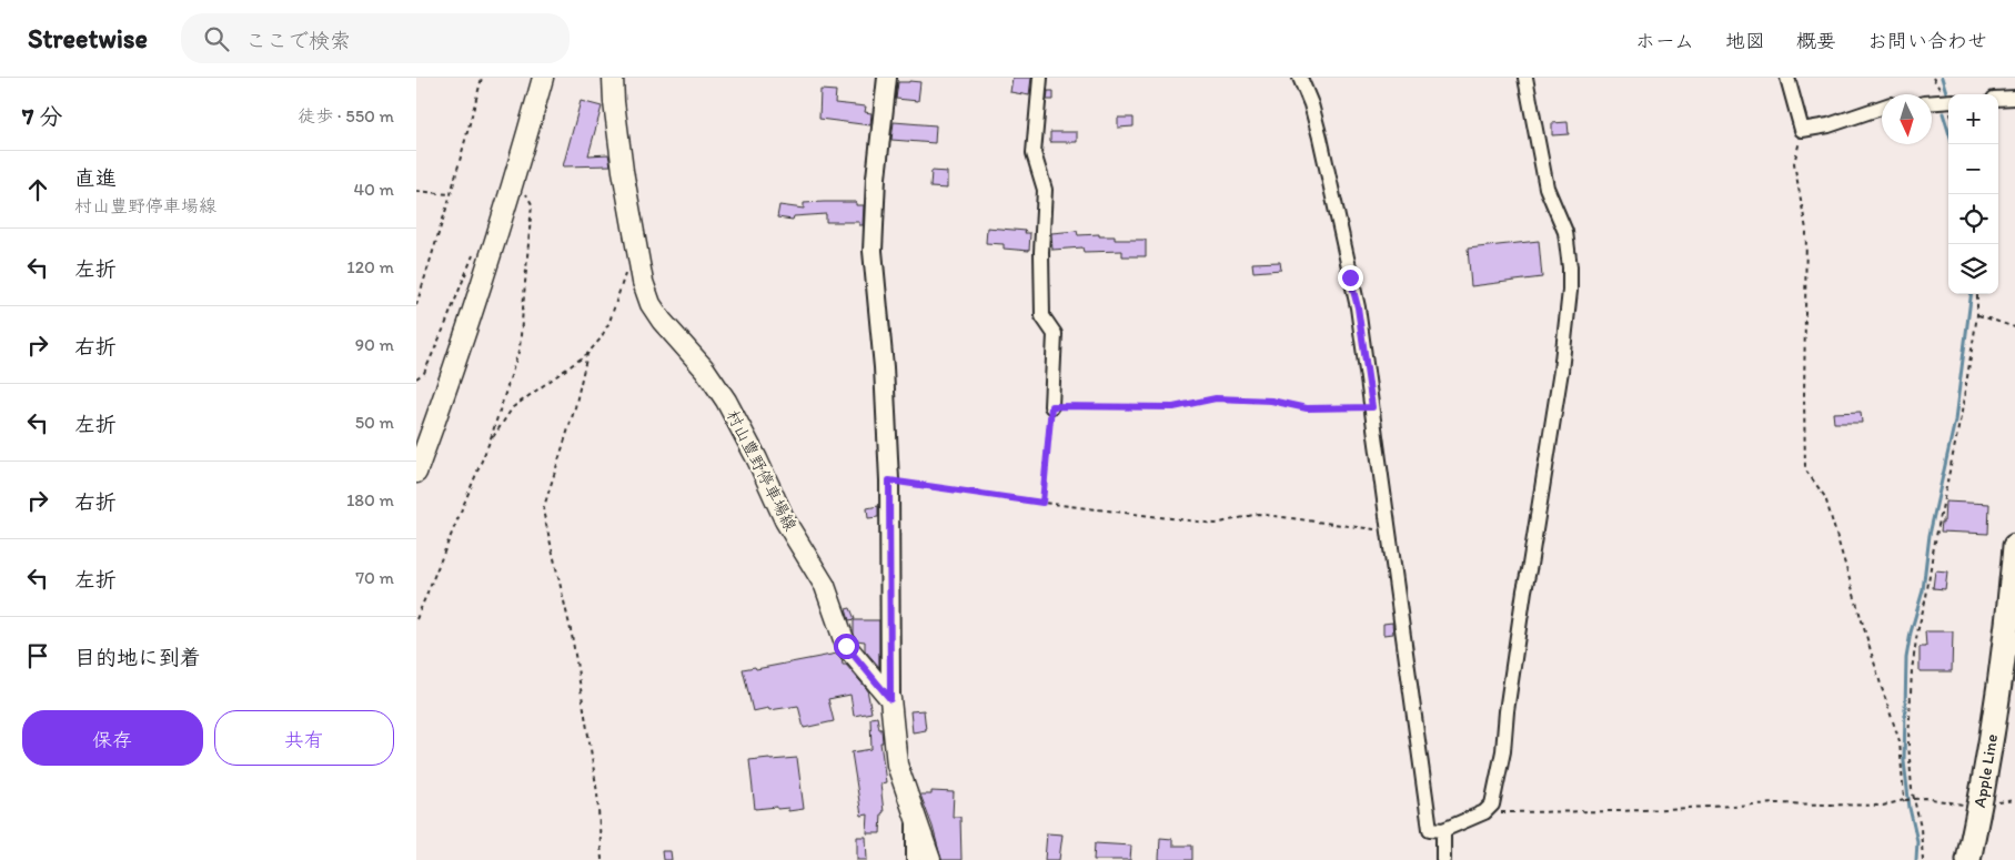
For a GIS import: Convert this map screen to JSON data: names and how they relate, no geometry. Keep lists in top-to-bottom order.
{
  "streets": {
    "highway": ["Apple Line"],
    "main road": ["村山豊野停車場線"]
  },
  "north": "bottom",
  "page": {
    "header": "Streetwise",
    "search": "ここで検索",
    "nav": [
      "ホーム",
      "地図",
      "概要",
      "お問い合わせ"
    ],
    "heading": ["7 分", "徒歩 · 550 m"],
    "map_buttons": ["+", "−"],
    "list": [
      ["直進", "村山豊野停車場線", "40 m"],
      ["左折", "120 m"],
      ["右折", "90 m"],
      ["左折", "50 m"],
      ["右折", "180 m"],
      ["左折", "70 m"],
      "目的地に到着"
    ],
    "buttons": ["保存", "共有"]
  }
}
